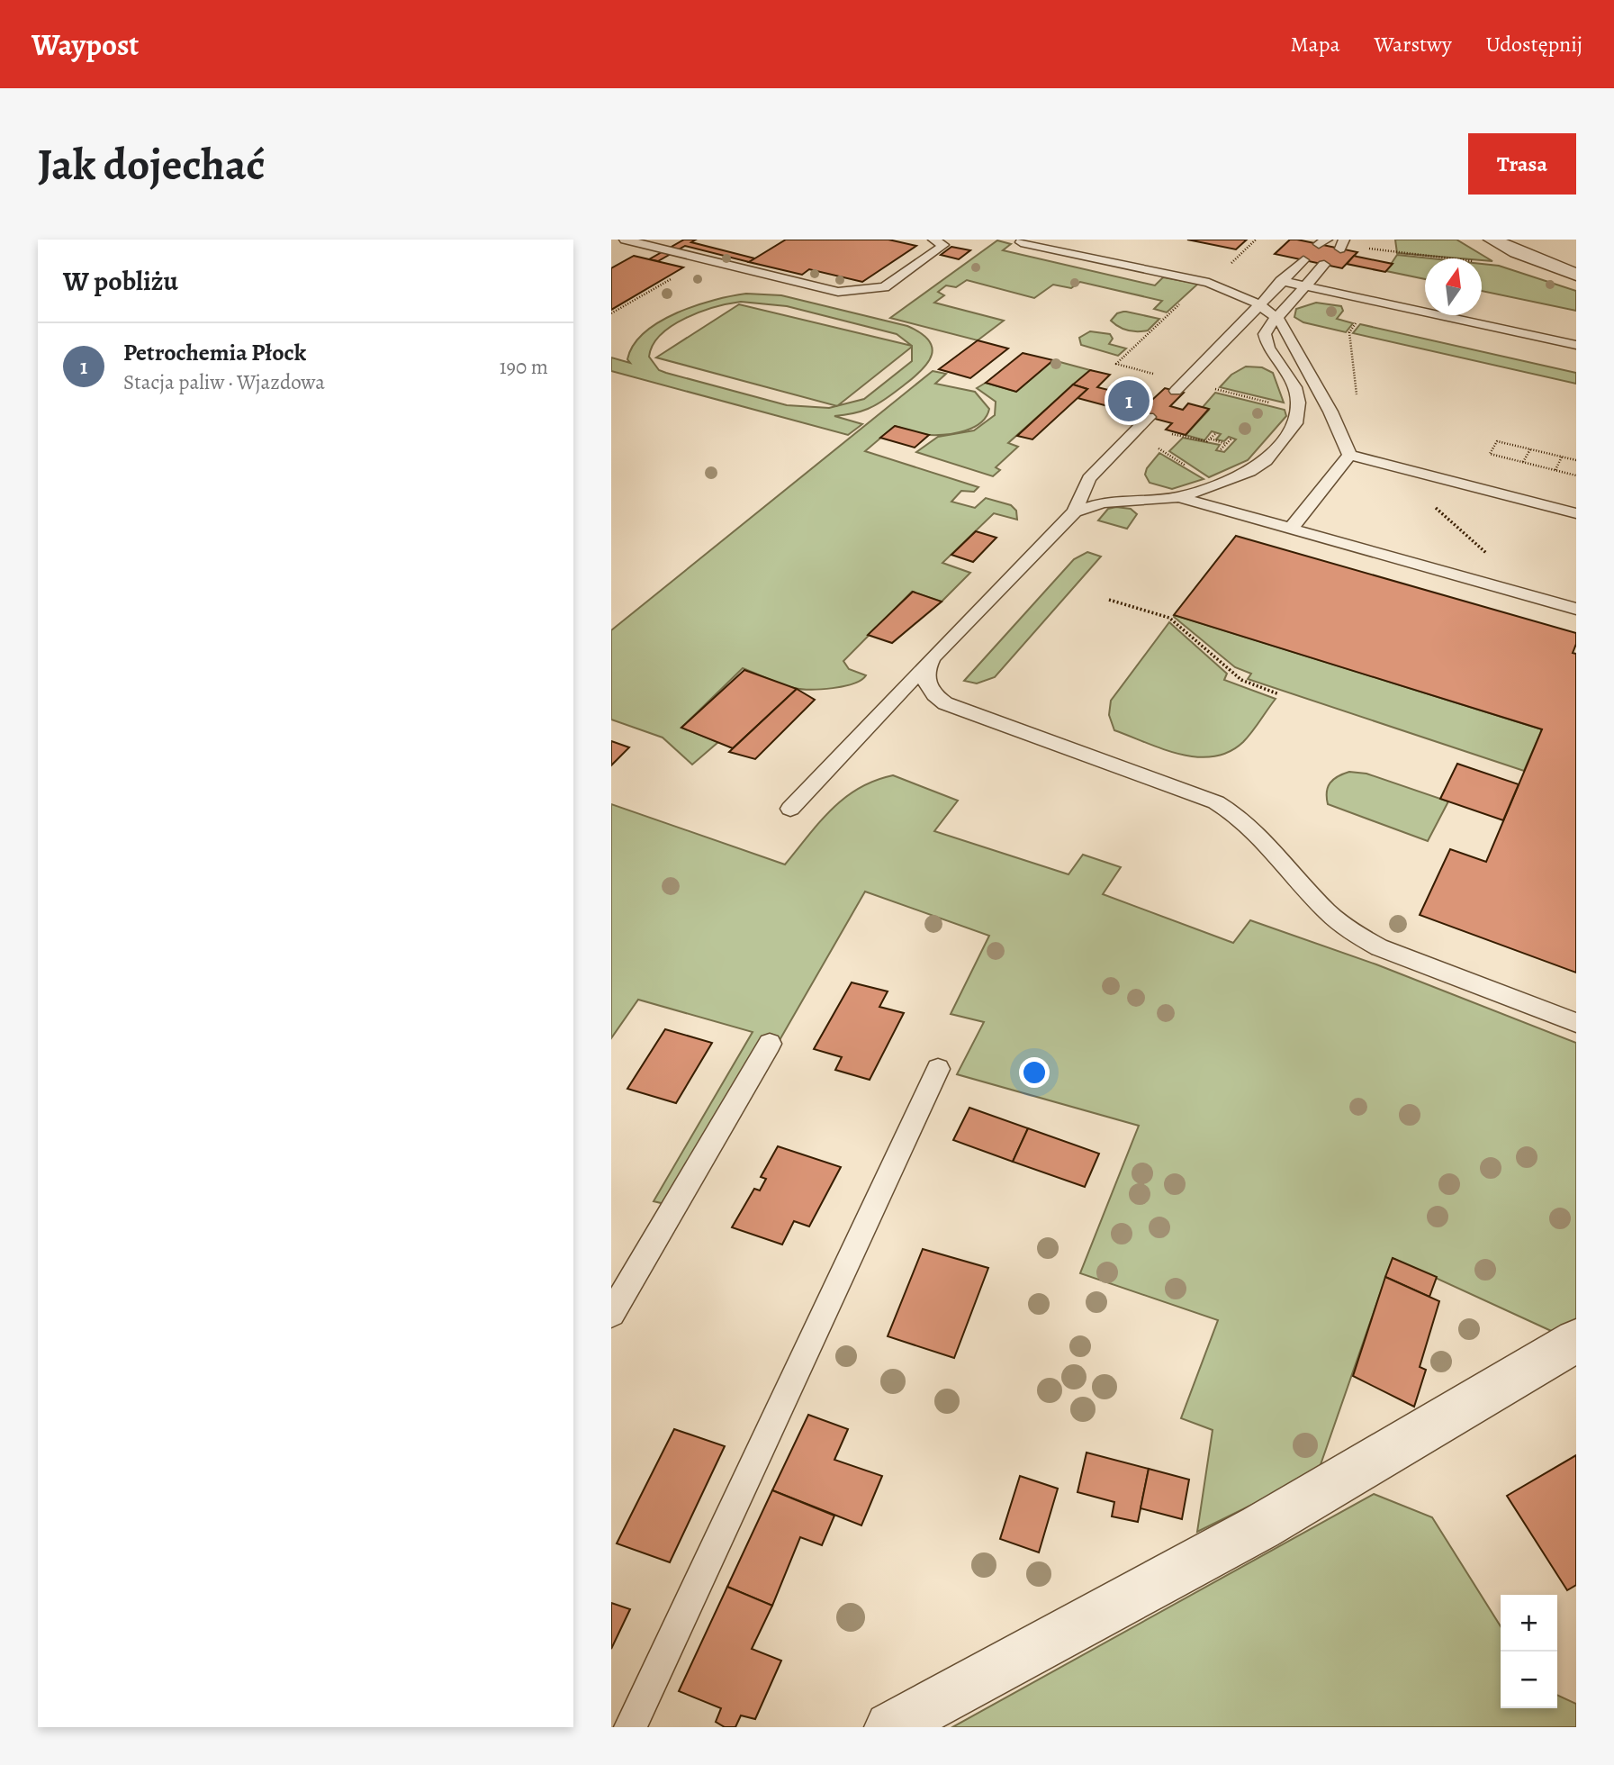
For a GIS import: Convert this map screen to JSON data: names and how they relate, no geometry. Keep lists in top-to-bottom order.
{
  "north": "top",
  "page": {
    "header": "Waypost",
    "nav": ["Mapa", "Warstwy", "Udostępnij"],
    "buttons": "Trasa",
    "title": "Jak dojechać",
    "heading": "W pobliżu",
    "list": [
      {
        "mark": "1",
        "name": "Petrochemia Płock",
        "note": "Stacja paliw · Wjazdowa",
        "value": "190 m"
      }
    ],
    "pins": "1",
    "map_buttons": ["+", "−"]
  }
}
